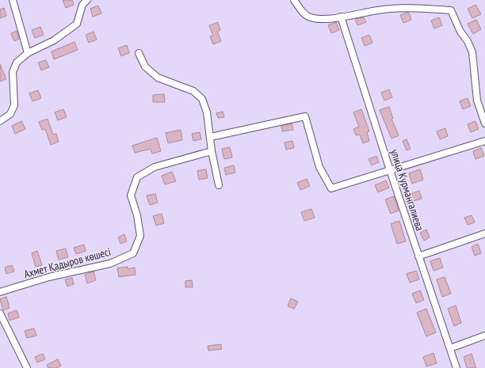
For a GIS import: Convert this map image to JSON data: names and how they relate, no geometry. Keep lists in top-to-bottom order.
{
  "streets": {
    "street": ["улица Курмангалиева", "Ахмет Қадыров көшесі"]
  }
}
